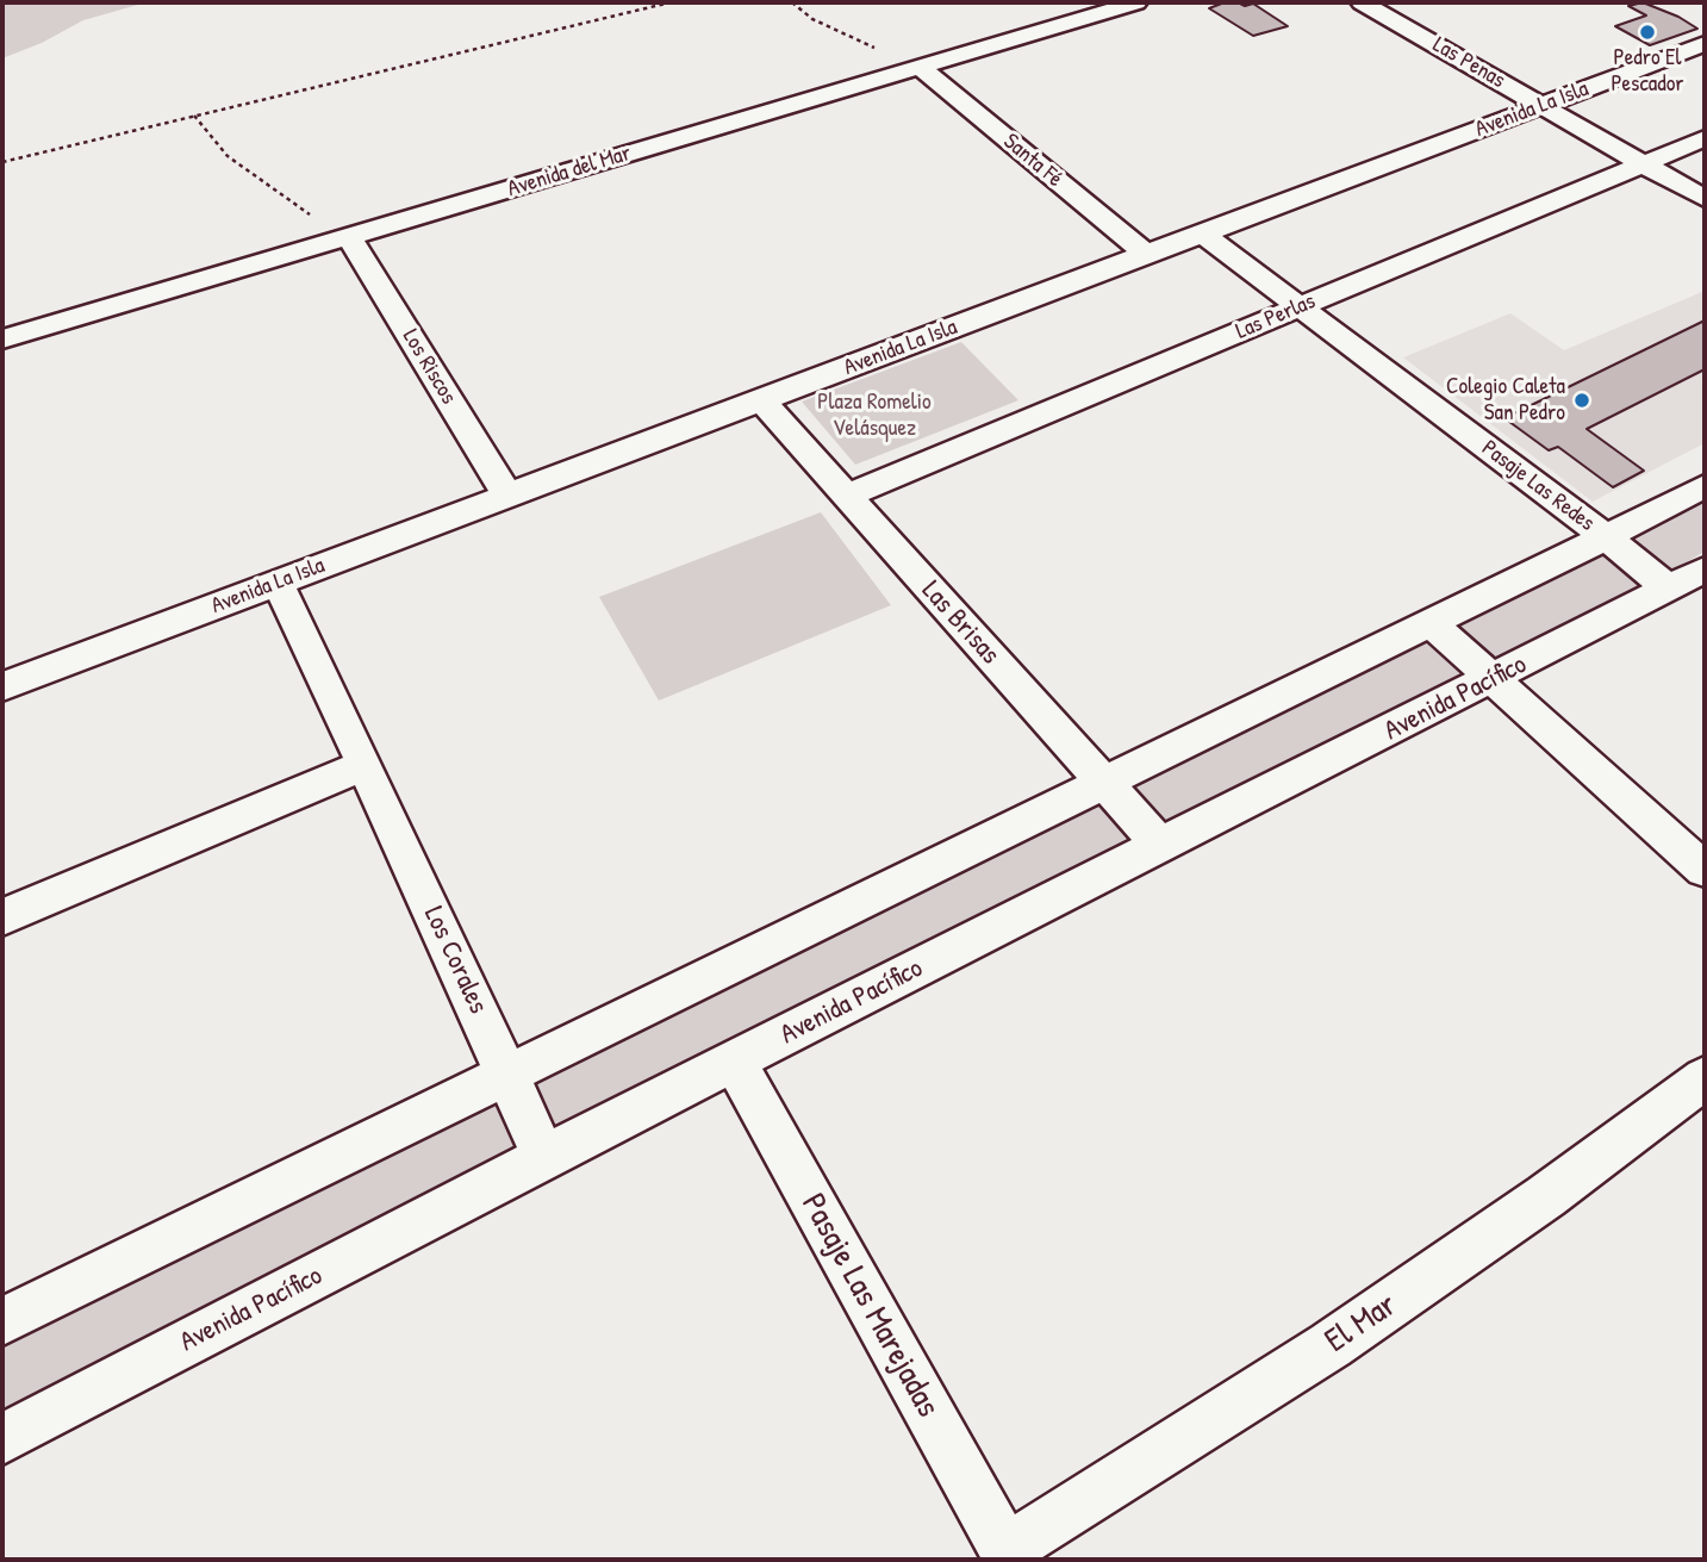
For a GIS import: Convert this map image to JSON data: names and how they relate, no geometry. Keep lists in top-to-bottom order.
{
  "streets": {
    "street": [
      "Las Penas",
      "Avenida La Isla",
      "Santa Fé",
      "Avenida del Mar",
      "Las Perlas",
      "Los Riscos",
      "Pasaje Las Redes",
      "Las Brisas",
      "Avenida Pacífico",
      "Los Corales",
      "Pasaje Las Marejadas",
      "El Mar"
    ]
  },
  "crossings": [
    ["Las Penas", "Avenida La Isla"],
    ["Las Penas", "Las Perlas"],
    ["Avenida La Isla", "Santa Fé"],
    ["Avenida La Isla", "Los Riscos"],
    ["Avenida La Isla", "Pasaje Las Redes"],
    ["Avenida La Isla", "Las Brisas"],
    ["Avenida La Isla", "Los Corales"],
    ["Santa Fé", "Avenida del Mar"],
    ["Avenida del Mar", "Los Riscos"],
    ["Las Perlas", "Pasaje Las Redes"],
    ["Las Perlas", "Las Brisas"],
    ["Pasaje Las Redes", "Avenida Pacífico"],
    ["Las Brisas", "Avenida Pacífico"],
    ["Avenida Pacífico", "Los Corales"],
    ["Avenida Pacífico", "Pasaje Las Marejadas"],
    ["Pasaje Las Marejadas", "El Mar"]
  ],
  "parks": ["Plaza Romelio Velásquez"],
  "places": ["Pedro El Pescador", "Colegio Caleta San Pedro"]
}
